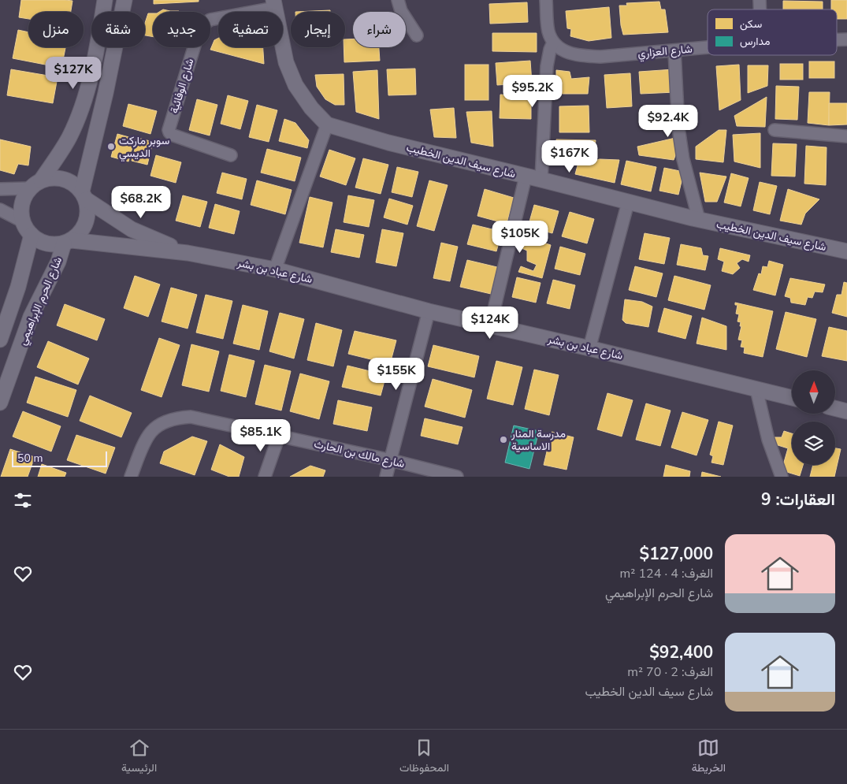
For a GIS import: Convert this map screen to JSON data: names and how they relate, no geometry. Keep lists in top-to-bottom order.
{
  "streets": {
    "street": [
      "شارع العزاري",
      "شارع الوفائية",
      "شارع سيف الدين الخطيب",
      "شارع عباد بن بشر",
      "شارع الحرم الإبراهيمي",
      "شارع مالك بن الحارث"
    ]
  },
  "crossings": [
    ["شارع عباد بن بشر", "شارع الحرم الإبراهيمي"]
  ],
  "places": ["سوبر ماركت الديسي", "مدرسة المنار الاساسية"],
  "legend": ["سكن", "مدارس"],
  "scale_bar": "50 m",
  "north": "top",
  "page": {
    "chip": [
      "شراء",
      "إيجار",
      "تصفية",
      "جديد",
      "شقة",
      "منزل"
    ],
    "price": [
      "$127K",
      "$95.2K",
      "$92.4K",
      "$167K",
      "$68.2K",
      "$105K",
      "$124K",
      "$155K",
      "$85.1K"
    ],
    "scale": "50 m",
    "heading": "العقارات: 9",
    "list": [
      {
        "name": "$127,000",
        "note": "الغرف: 4 · 124 m² · شارع الحرم الإبراهيمي"
      },
      {
        "name": "$92,400",
        "note": "الغرف: 2 · 70 m² · شارع سيف الدين الخطيب"
      }
    ],
    "tabs": ["الخريطة", "المحفوظات", "الرئيسية"]
  }
}
